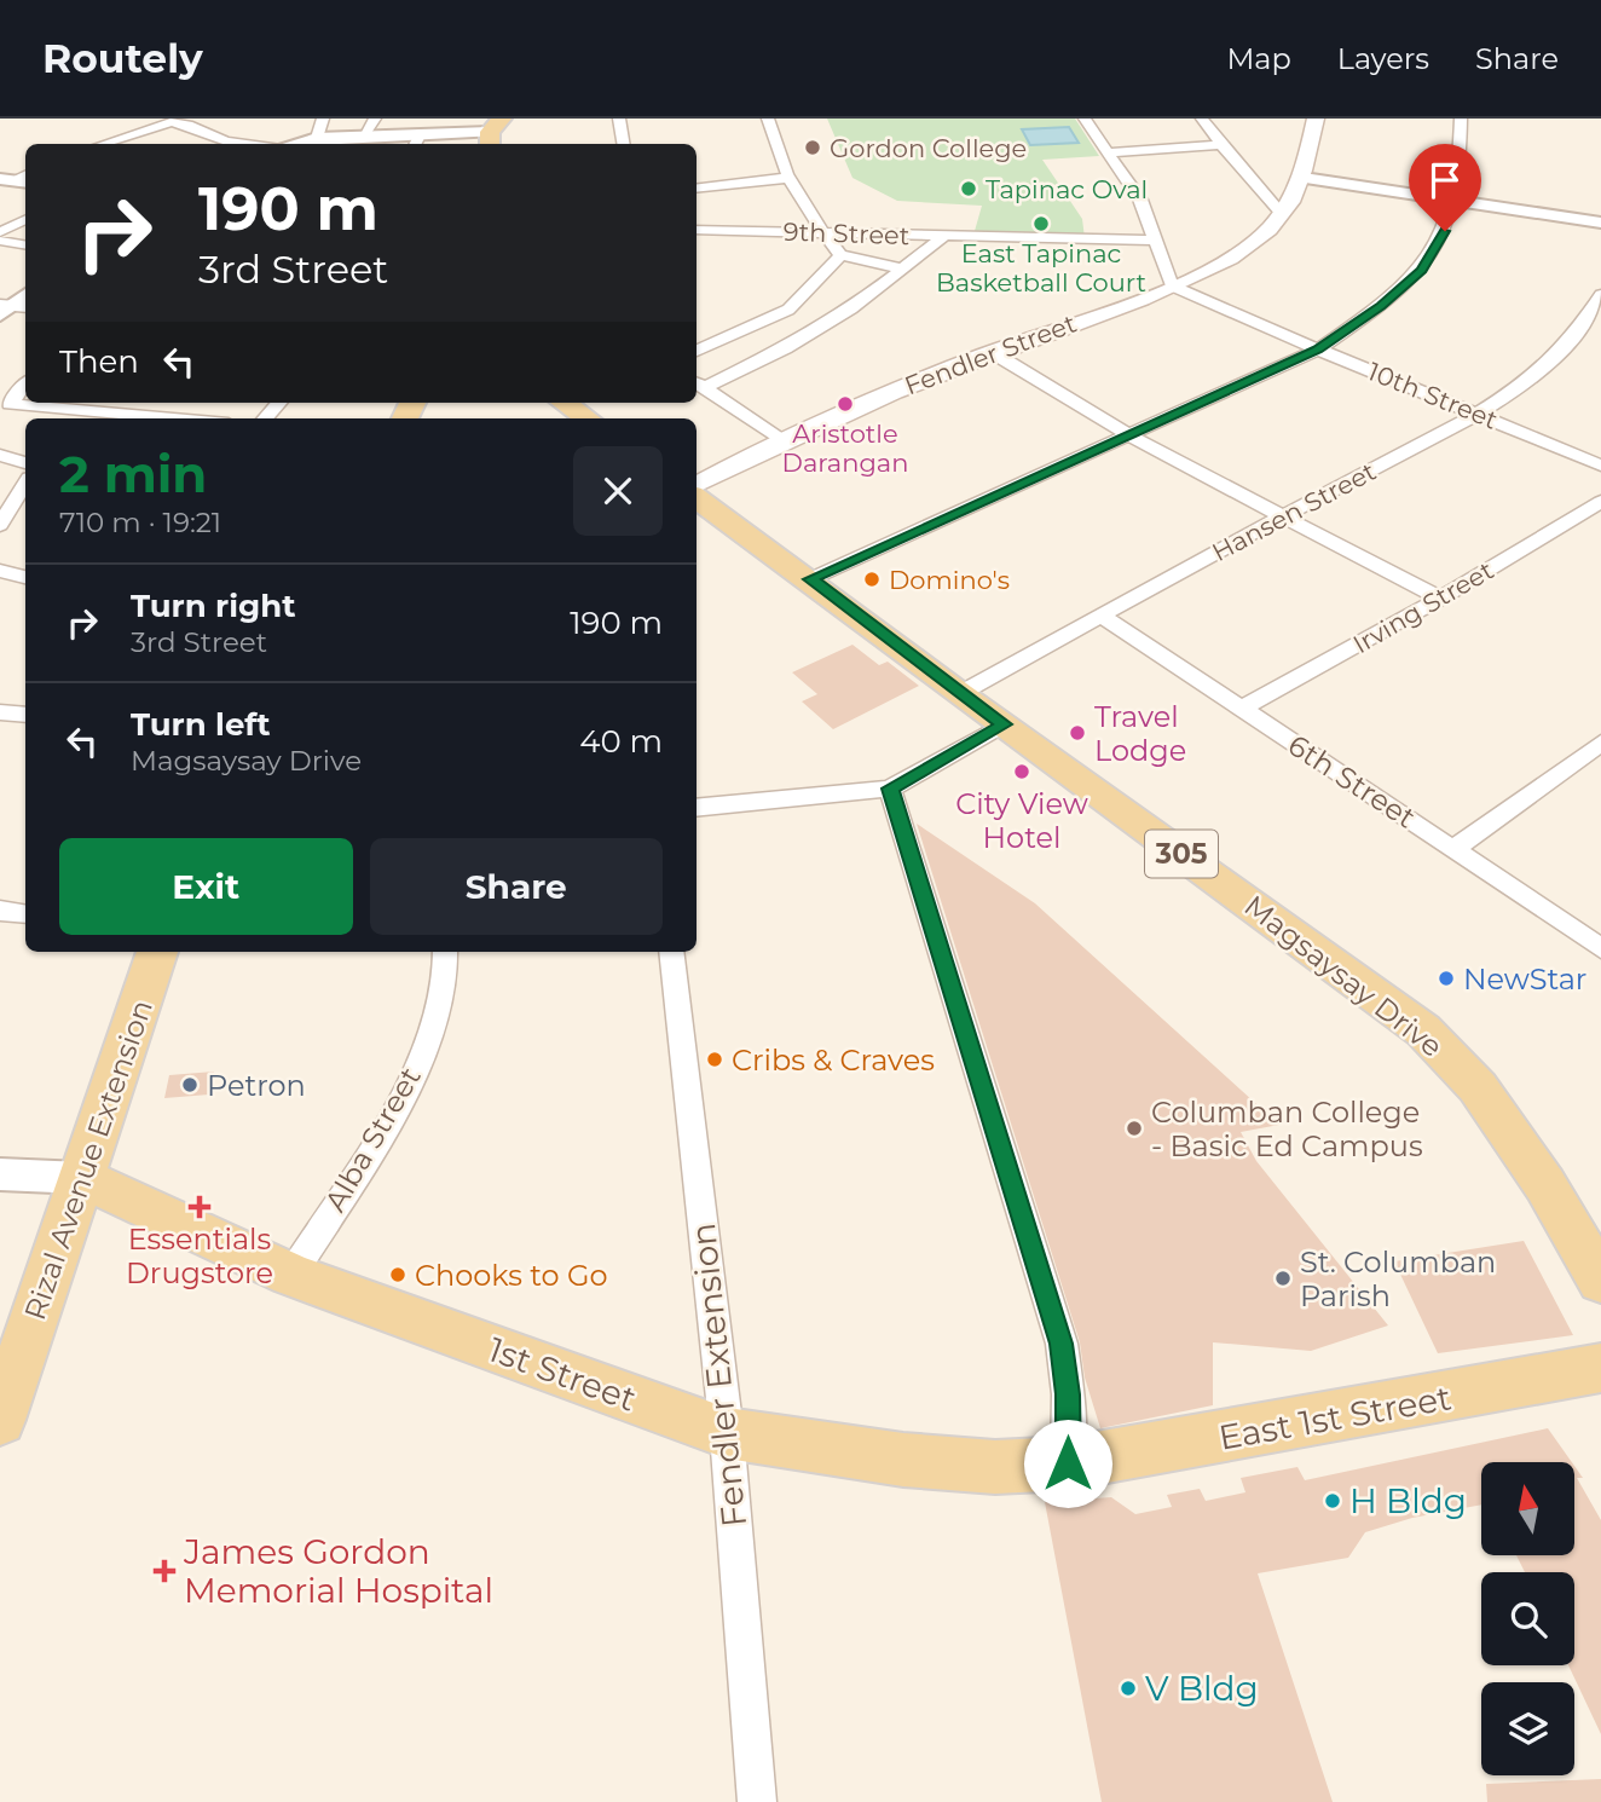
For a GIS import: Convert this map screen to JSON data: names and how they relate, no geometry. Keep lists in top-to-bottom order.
{
  "streets": {
    "main road": [
      "Fendler Street",
      "305",
      "Magsaysay Drive",
      "Rizal Avenue Extension",
      "1st Street",
      "East 1st Street"
    ],
    "street": [
      "9th Street",
      "10th Street",
      "Hansen Street",
      "Irving Street",
      "6th Street",
      "Alba Street",
      "Fendler Extension"
    ]
  },
  "crossings": [
    ["Fendler Street", "10th Street"],
    ["10th Street", "Hansen Street"],
    ["Hansen Street", "6th Street"],
    ["Hansen Street", "Magsaysay Drive"],
    ["Irving Street", "6th Street"],
    ["Alba Street", "1st Street"],
    ["Rizal Avenue Extension", "1st Street"],
    ["1st Street", "Fendler Extension"],
    ["1st Street", "East 1st Street"]
  ],
  "places": {
    "other": [
      "Gordon College",
      "Tapinac Oval",
      "East Tapinac Basketball Court",
      "Aristotle Darangan",
      "Domino's",
      "Travel Lodge",
      "City View Hotel",
      "NewStar",
      "Cribs & Craves",
      "Petron",
      "Columban College - Basic Ed Campus",
      "Chooks to Go",
      "St. Columban Parish",
      "H Bldg",
      "V Bldg"
    ],
    "health": ["Essentials Drugstore", "James Gordon Memorial Hospital"]
  },
  "north": "top",
  "page": {
    "header": "Routely",
    "nav": ["Map", "Layers", "Share"],
    "turn": ["190 m", "3rd Street"],
    "then": "Then",
    "heading": ["2 min", "710 m · 19:21"],
    "list": [
      {
        "name": "Turn right",
        "note": "3rd Street",
        "value": "190 m"
      },
      {
        "name": "Turn left",
        "note": "Magsaysay Drive",
        "value": "40 m"
      }
    ],
    "buttons": ["Exit", "Share"]
  }
}
